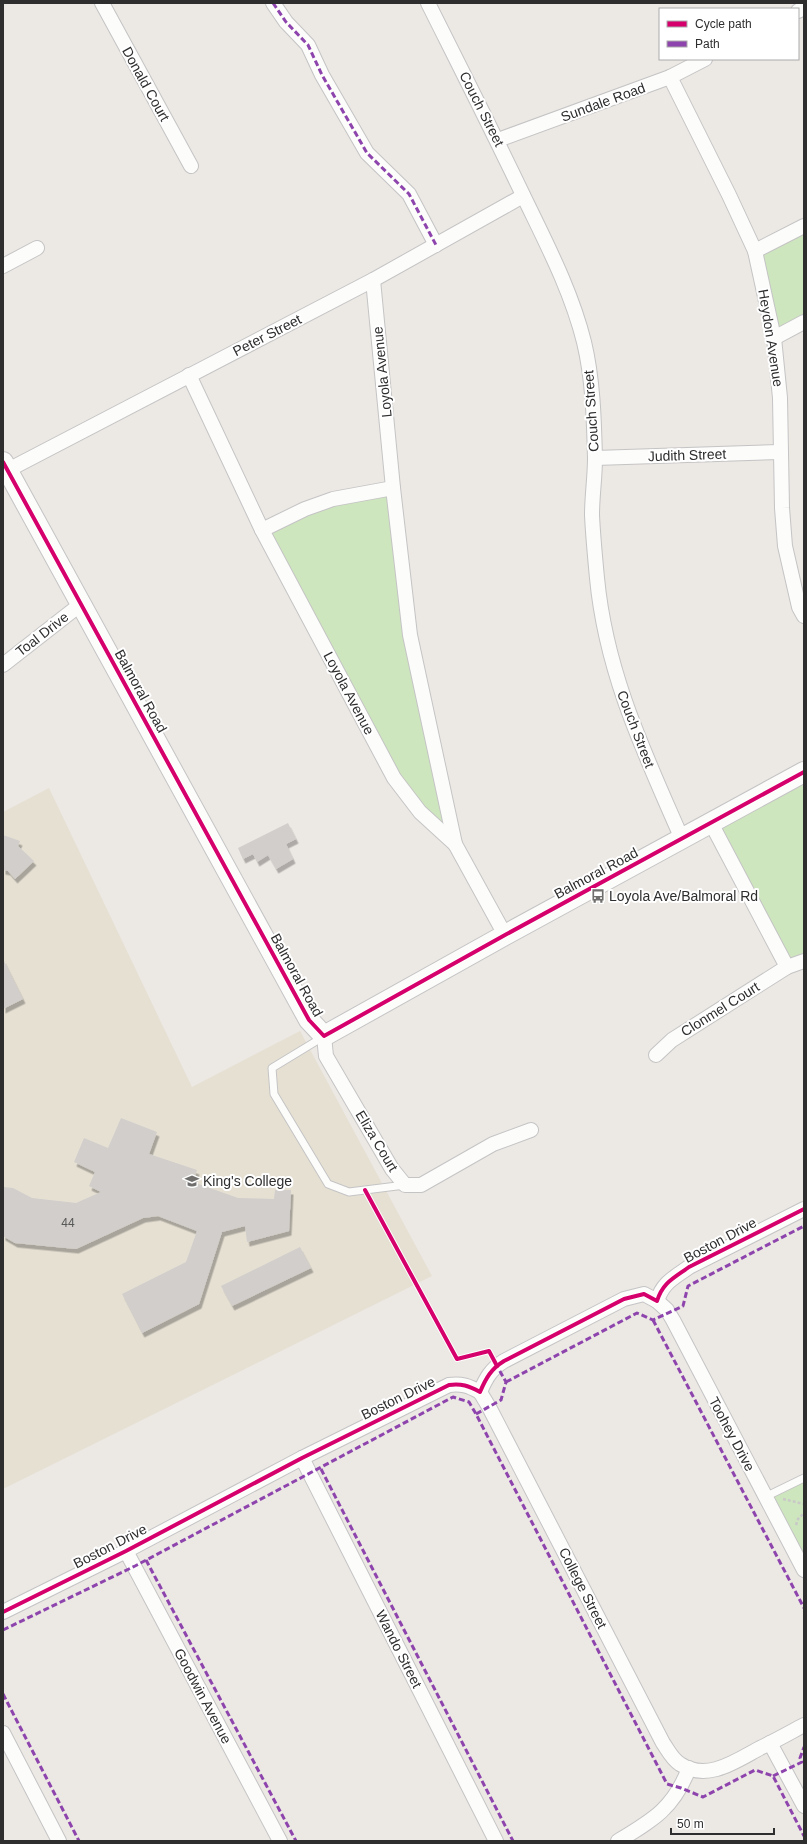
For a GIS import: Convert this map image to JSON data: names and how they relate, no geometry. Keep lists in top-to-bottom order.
{
  "streets": {
    "street": [
      "Donald Court",
      "Sundale Road",
      "Couch Street",
      "Peter Street",
      "Heydon Avenue",
      "Loyola Avenue",
      "Judith Street",
      "Toal Drive",
      "Balmoral Road",
      "Clonmel Court",
      "Eliza Court",
      "Boston Drive",
      "Toohey Drive",
      "College Street",
      "Wando Street",
      "Goodwin Avenue"
    ]
  },
  "crossings": [
    ["Sundale Road", "Couch Street"],
    ["Sundale Road", "Heydon Avenue"],
    ["Couch Street", "Peter Street"],
    ["Couch Street", "Judith Street"],
    ["Couch Street", "Balmoral Road"],
    ["Peter Street", "Loyola Avenue"],
    ["Peter Street", "Balmoral Road"],
    ["Heydon Avenue", "Judith Street"],
    ["Loyola Avenue", "Balmoral Road"],
    ["Toal Drive", "Balmoral Road"],
    ["Balmoral Road", "Eliza Court"],
    ["Boston Drive", "Toohey Drive"],
    ["Boston Drive", "College Street"],
    ["Boston Drive", "Wando Street"],
    ["Boston Drive", "Goodwin Avenue"]
  ],
  "places": {
    "bus stop": ["Loyola Ave/Balmoral Rd"],
    "school or university": ["King's College"]
  },
  "house_numbers": ["44"],
  "legend": ["Cycle path", "Path"],
  "scale_bar": "50 m"
}
